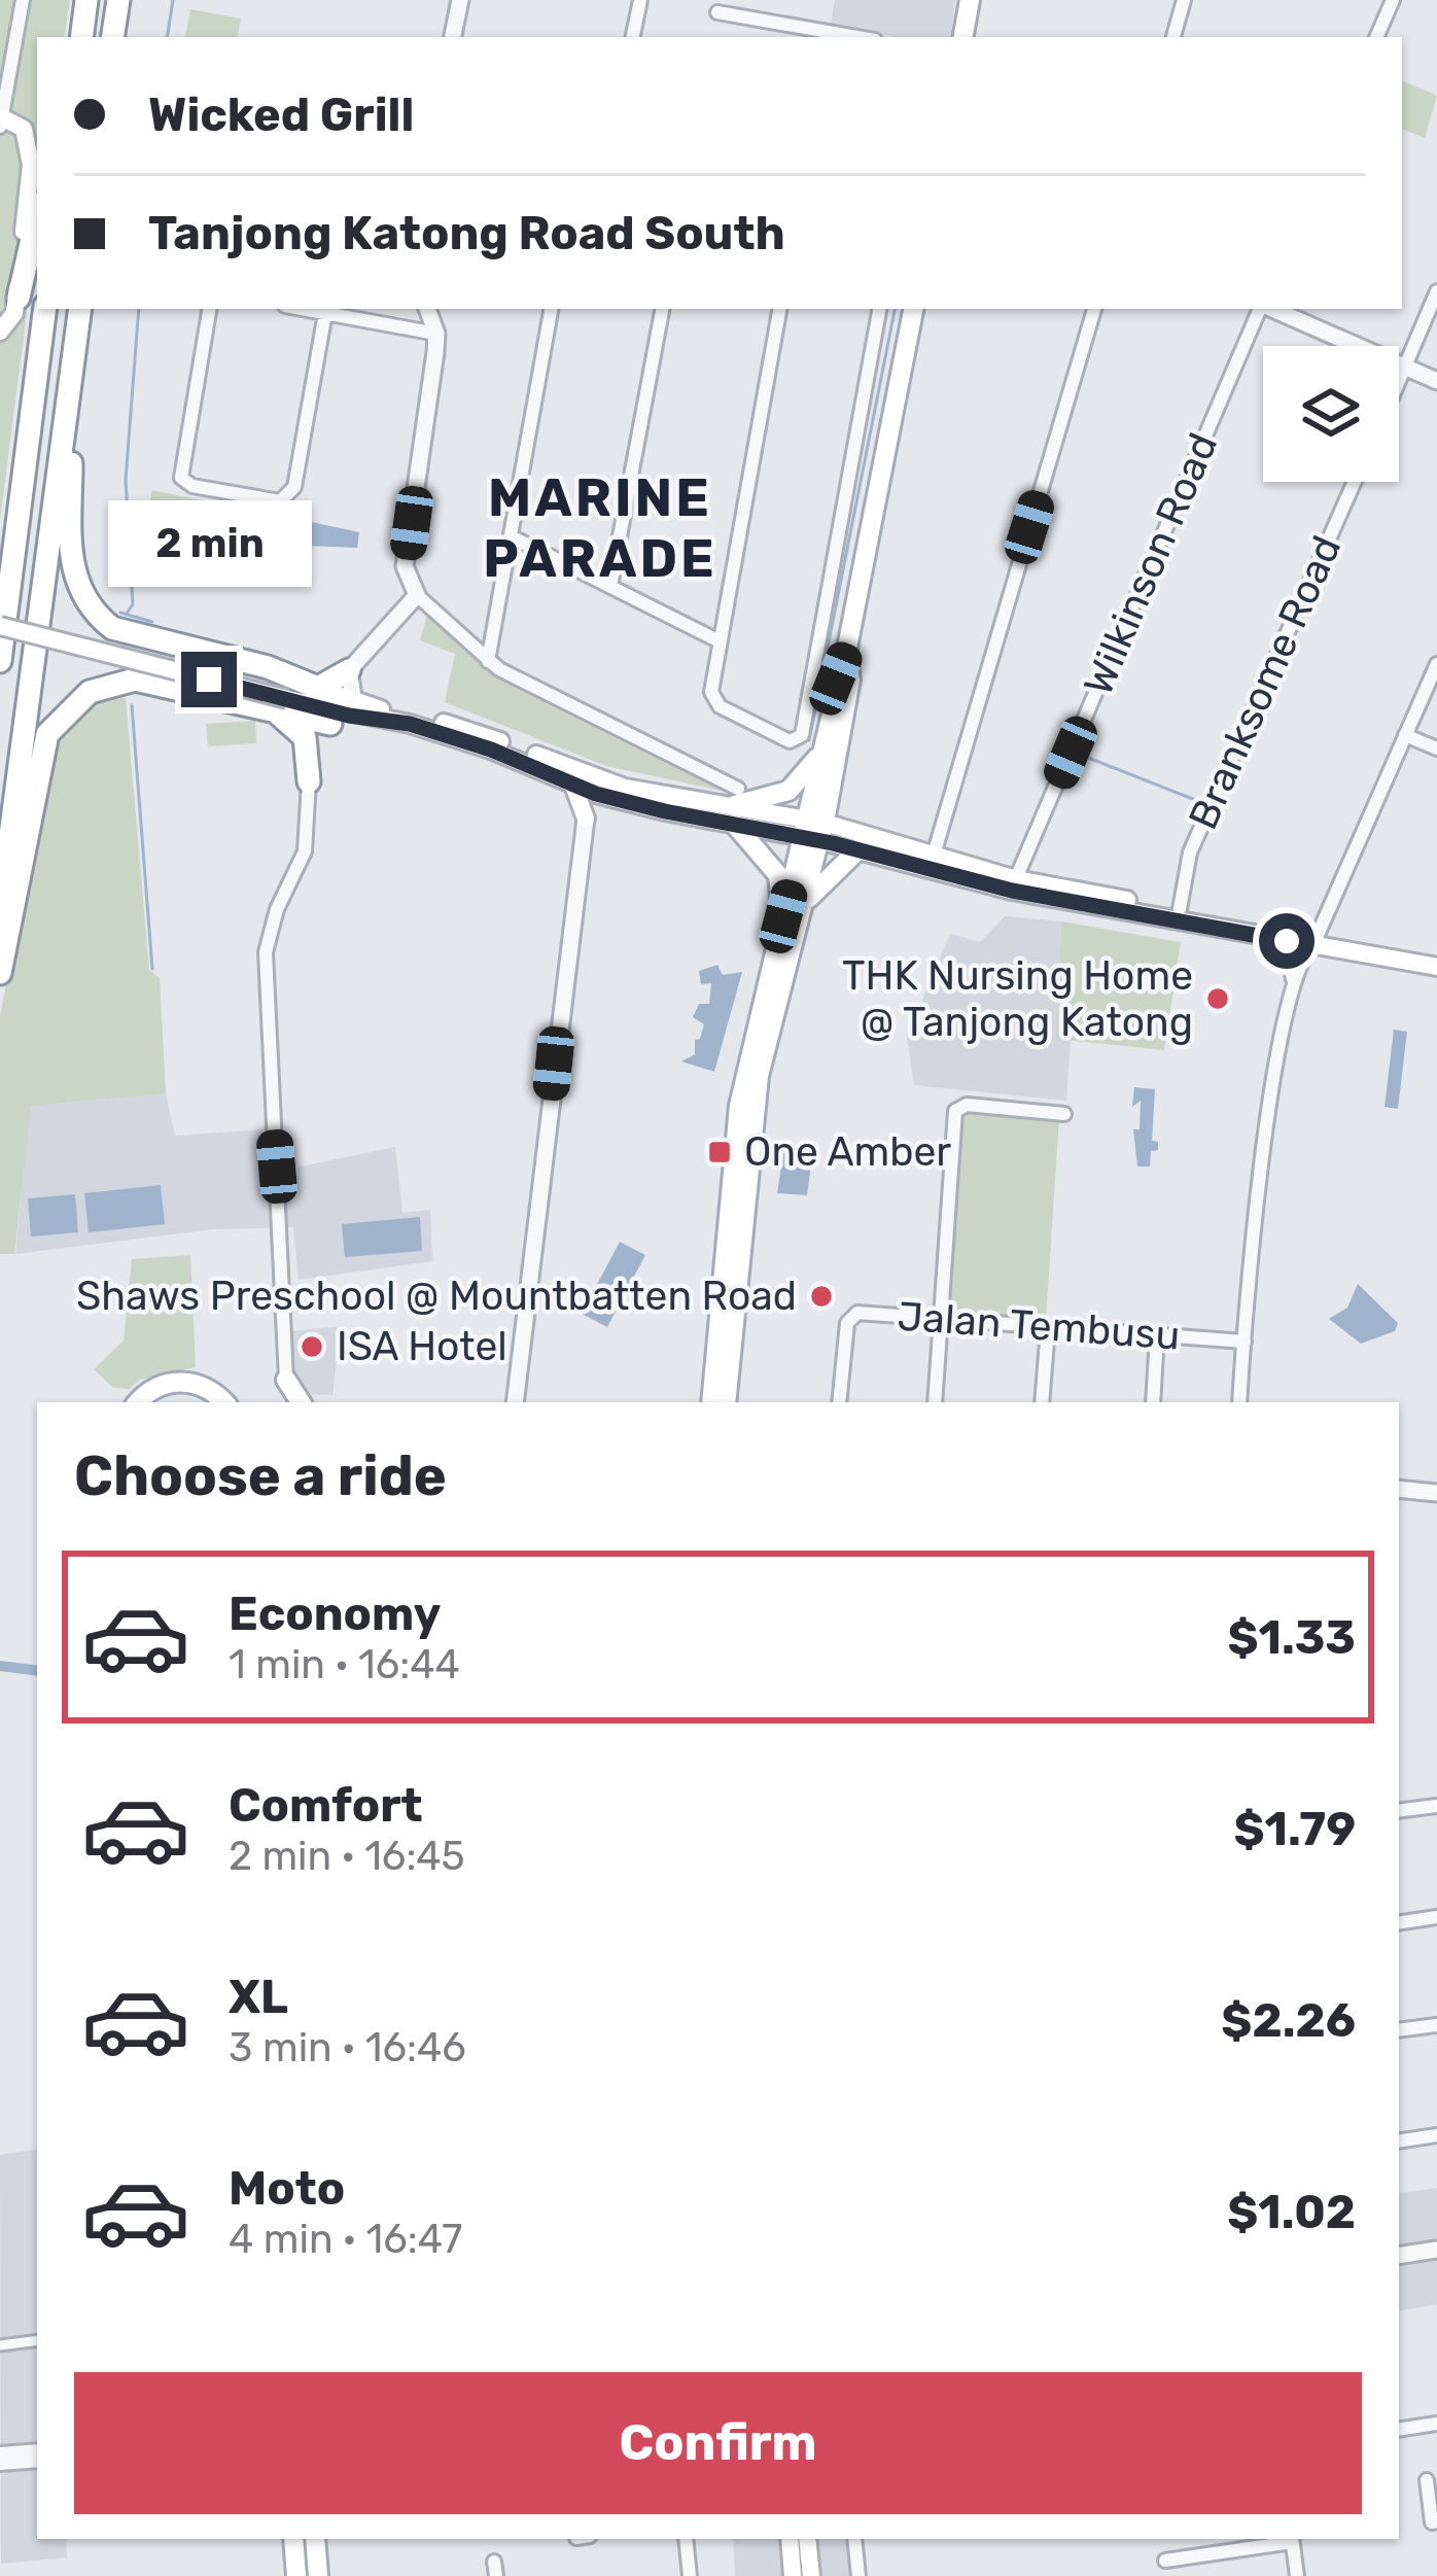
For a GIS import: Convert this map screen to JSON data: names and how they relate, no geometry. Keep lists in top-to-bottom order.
{
  "streets": {
    "street": ["Wilkinson Road", "Branksome Road", "Jalan Tembusu"]
  },
  "districts": ["MARINE PARADE"],
  "places": {
    "other": ["THK Nursing Home @ Tanjong Katong", "Shaws Preschool @ Mountbatten Road", "ISA Hotel"],
    "transit": ["One Amber"]
  },
  "page": {
    "banner": ["Wicked Grill", "Tanjong Katong Road South"],
    "bubble": "2 min",
    "heading": "Choose a ride",
    "list": [
      {
        "name": "Economy",
        "note": "1 min · 16:44",
        "value": "$1.33"
      },
      {
        "name": "Comfort",
        "note": "2 min · 16:45",
        "value": "$1.79"
      },
      {
        "name": "XL",
        "note": "3 min · 16:46",
        "value": "$2.26"
      },
      {
        "name": "Moto",
        "note": "4 min · 16:47",
        "value": "$1.02"
      }
    ],
    "buttons": "Confirm"
  }
}
